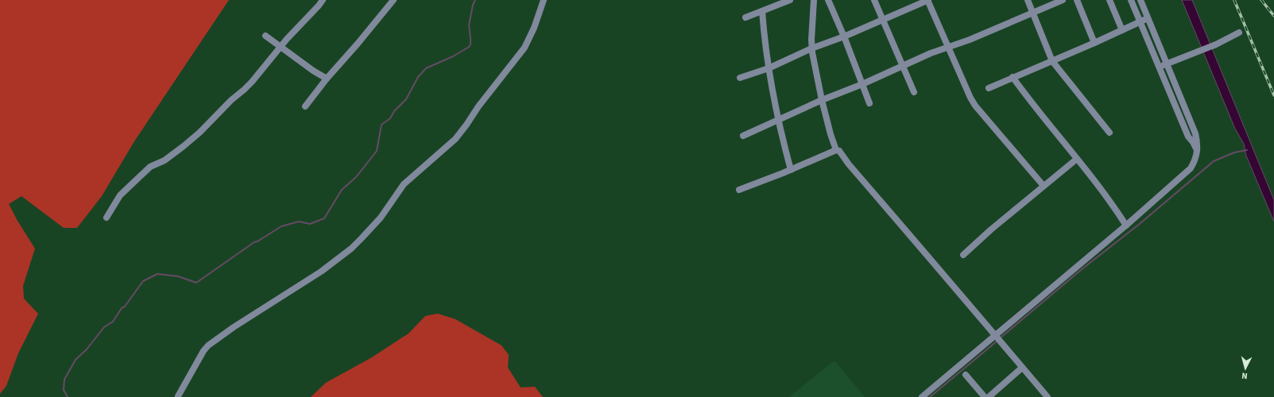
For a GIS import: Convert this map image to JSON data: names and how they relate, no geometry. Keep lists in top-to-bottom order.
{
  "north": "bottom"
}
